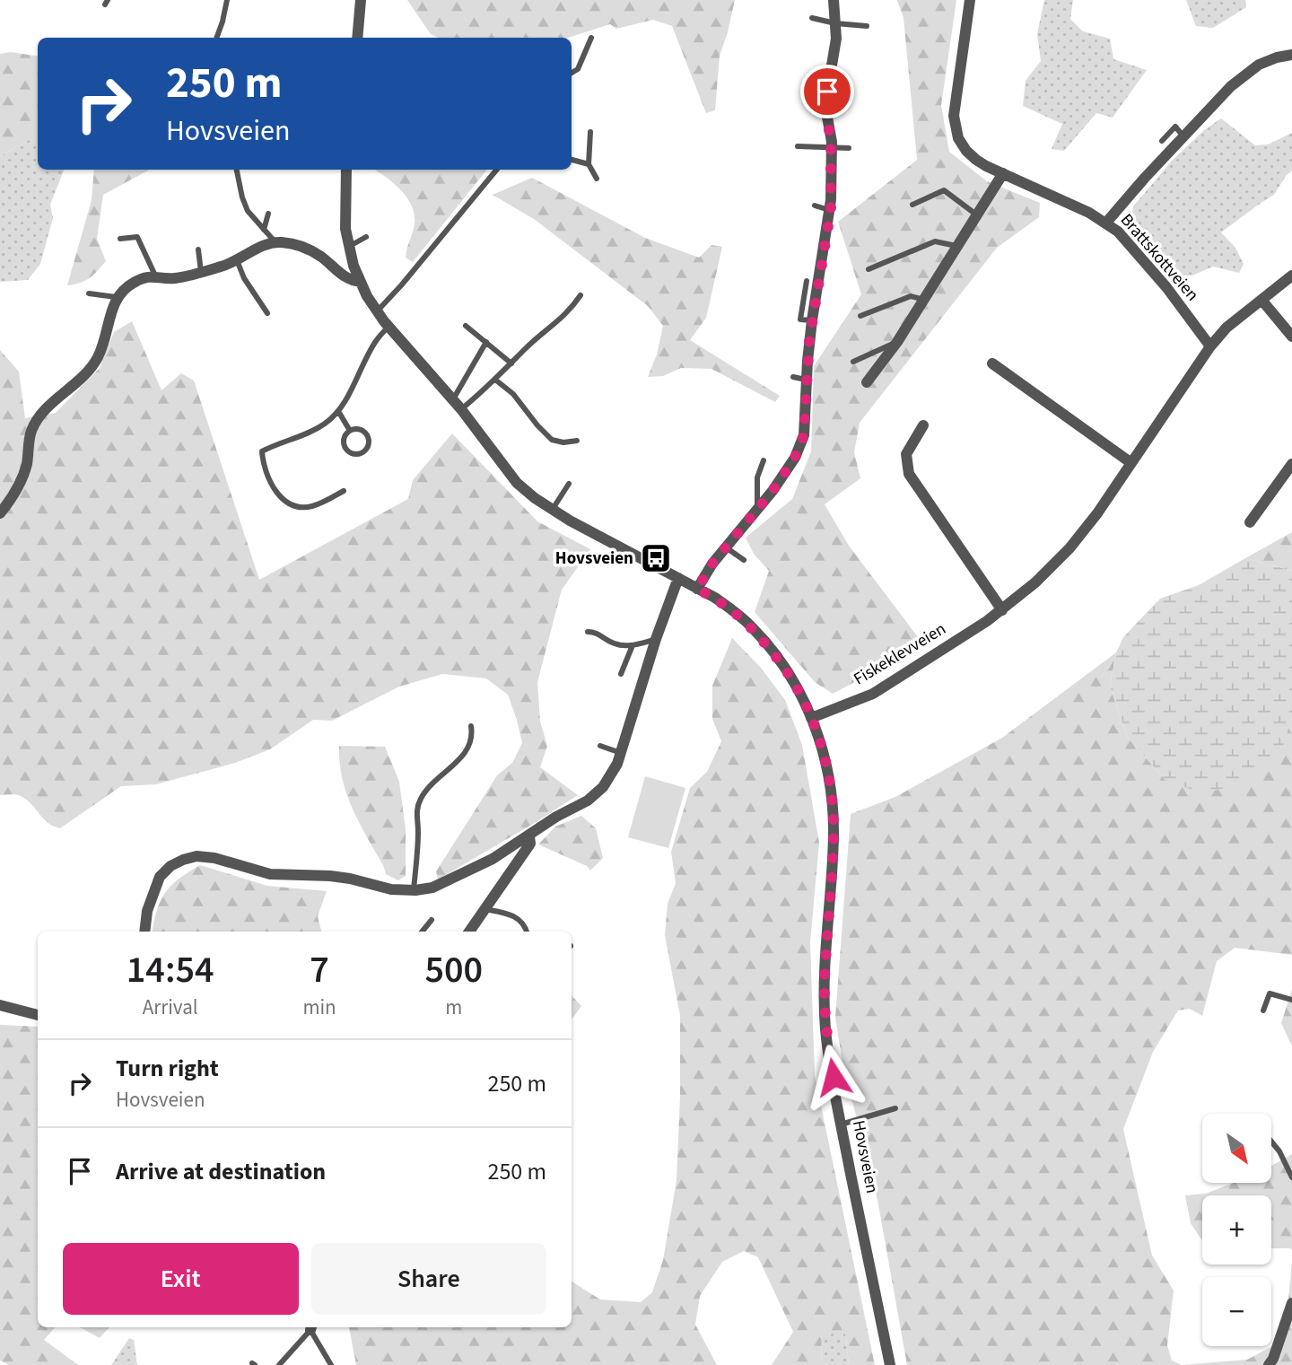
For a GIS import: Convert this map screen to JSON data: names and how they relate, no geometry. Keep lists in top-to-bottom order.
{
  "streets": {
    "street": ["Brattskottveien", "Fiskeklevveien", "Hovsveien"]
  },
  "crossings": [
    ["Brattskottveien", "Fiskeklevveien"],
    ["Fiskeklevveien", "Hovsveien"]
  ],
  "places": {
    "bus stop": ["Hovsveien"]
  },
  "north": "bottom right",
  "page": {
    "turn": ["250 m", "Hovsveien"],
    "eta": [
      "14:54",
      "Arrival",
      "7",
      "min",
      "500",
      "m"
    ],
    "list": [
      {
        "name": "Turn right",
        "note": "Hovsveien",
        "value": "250 m"
      },
      {
        "name": "Arrive at destination",
        "value": "250 m"
      }
    ],
    "map_buttons": ["+", "−"],
    "buttons": ["Exit", "Share"]
  }
}
